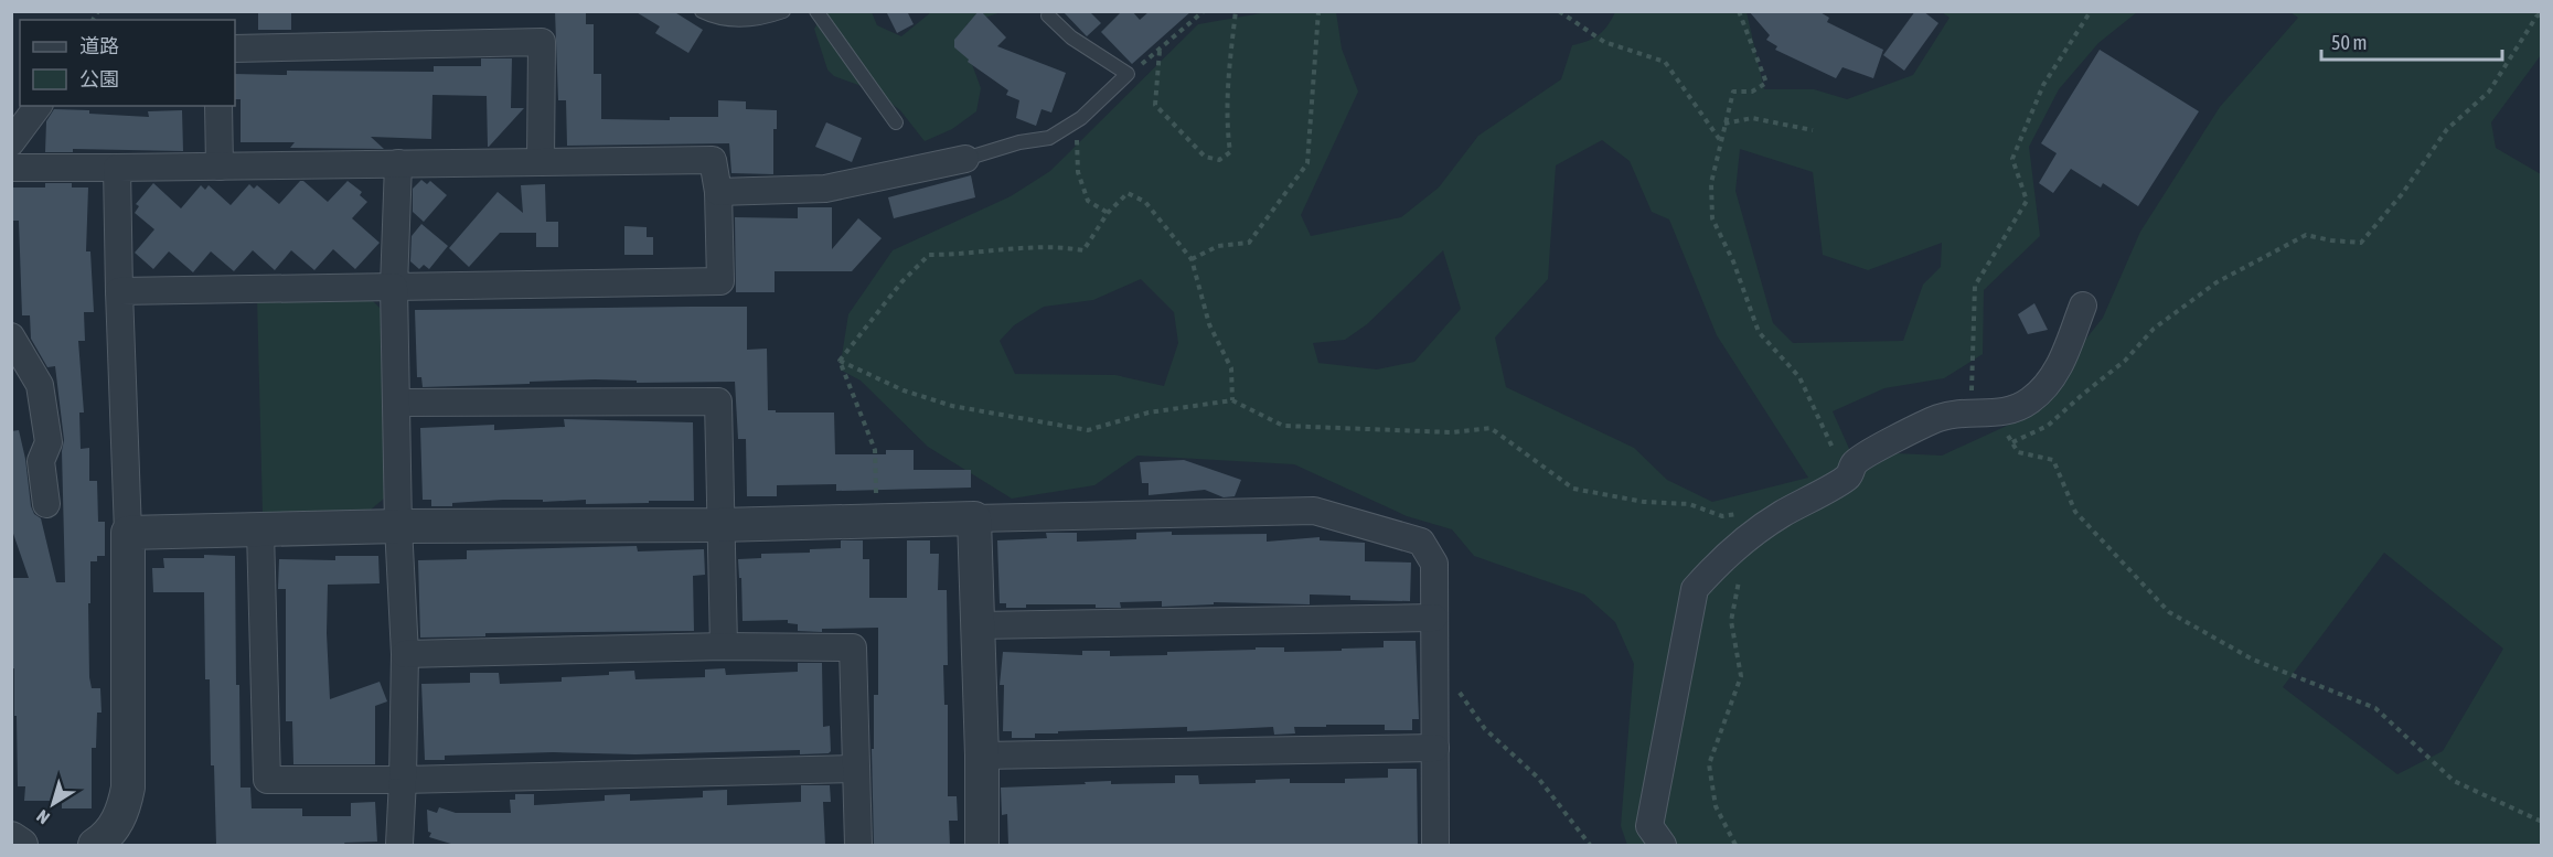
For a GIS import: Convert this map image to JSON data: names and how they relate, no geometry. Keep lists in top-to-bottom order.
{
  "legend": ["道路", "公園"],
  "scale_bar": "50 m",
  "north": "bottom left"
}
